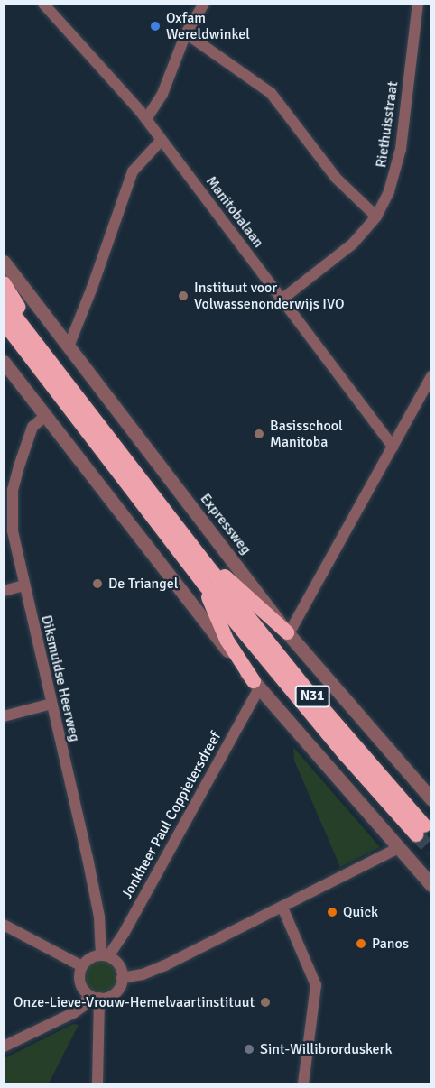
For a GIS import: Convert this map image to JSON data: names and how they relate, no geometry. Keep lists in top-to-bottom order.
{
  "streets": {
    "highway": ["N31"],
    "street": [
      "Riethuisstraat",
      "Manitobalaan",
      "Expressweg",
      "Diksmuidse Heerweg",
      "Jonkheer Paul Coppietersdreef"
    ]
  },
  "crossings": [
    ["Riethuisstraat", "Manitobalaan"],
    ["Diksmuidse Heerweg", "Jonkheer Paul Coppietersdreef"]
  ],
  "places": [
    "Oxfam Wereldwinkel",
    "Instituut voor Volwassenonderwijs IVO",
    "Basisschool Manitoba",
    "De Triangel",
    "Quick",
    "Panos",
    "Onze-Lieve-Vrouw-Hemelvaartinstituut",
    "Sint-Willibrorduskerk"
  ]
}
